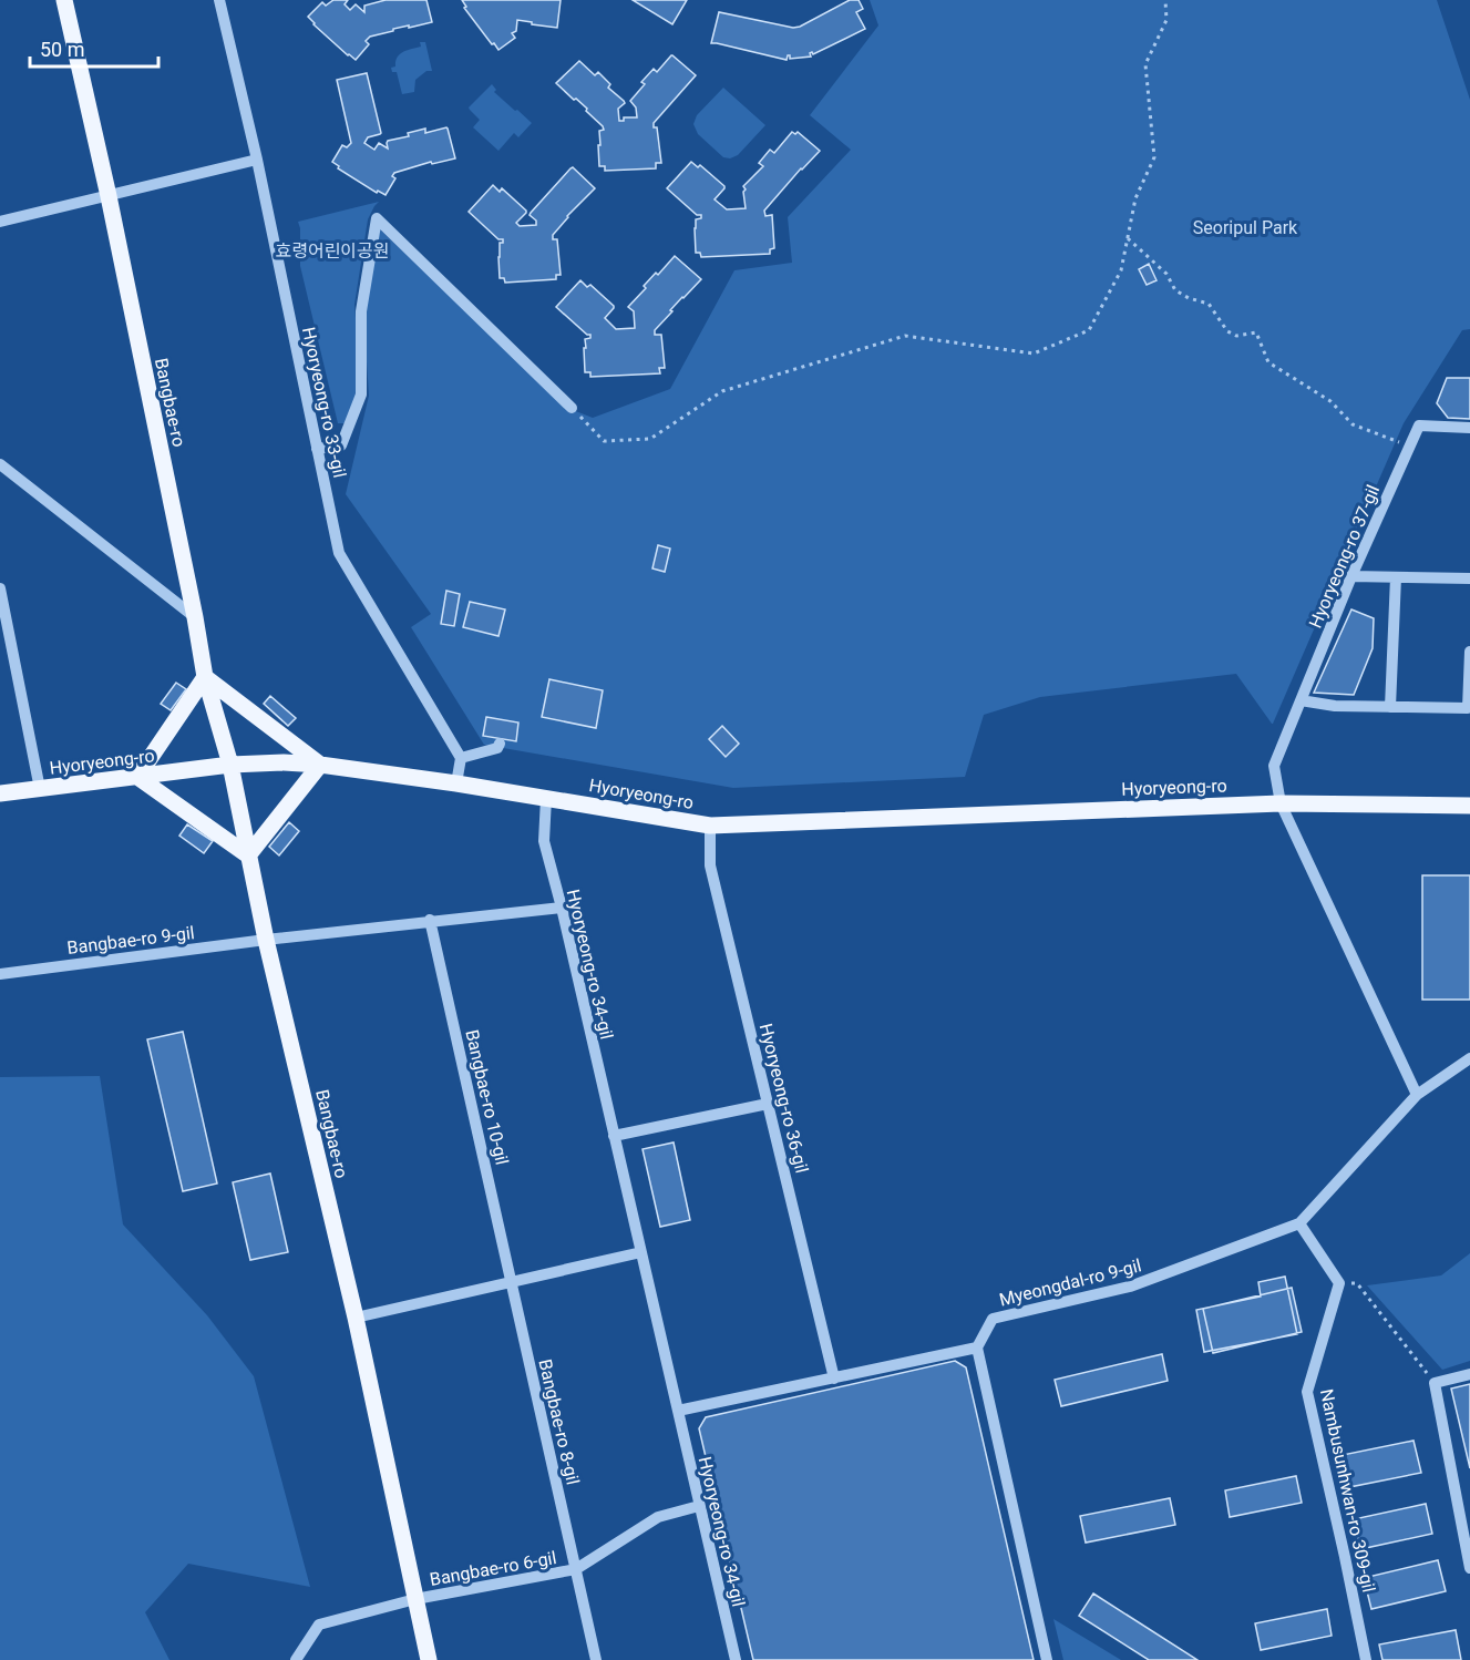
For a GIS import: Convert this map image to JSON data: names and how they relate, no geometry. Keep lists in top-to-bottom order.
{
  "streets": {
    "main road": ["Bangbae-ro", "Hyoryeong-ro"],
    "street": [
      "Hyoryeong-ro 33-gil",
      "Hyoryeong-ro 37-gil",
      "Bangbae-ro 9-gil",
      "Hyoryeong-ro 34-gil",
      "Bangbae-ro 10-gil",
      "Hyoryeong-ro 36-gil",
      "Myeongdal-ro 9-gil",
      "Bangbae-ro 8-gil",
      "Nambusunhwan-ro 309-gil",
      "Bangbae-ro 6-gil"
    ]
  },
  "crossings": [
    ["Bangbae-ro", "Hyoryeong-ro"],
    ["Bangbae-ro", "Bangbae-ro 9-gil"],
    ["Bangbae-ro", "Bangbae-ro 6-gil"],
    ["Hyoryeong-ro 37-gil", "Hyoryeong-ro"],
    ["Hyoryeong-ro", "Hyoryeong-ro 34-gil"],
    ["Hyoryeong-ro", "Hyoryeong-ro 36-gil"],
    ["Hyoryeong-ro 34-gil", "Bangbae-ro 6-gil"],
    ["Bangbae-ro 10-gil", "Bangbae-ro 8-gil"],
    ["Bangbae-ro 8-gil", "Bangbae-ro 6-gil"]
  ],
  "parks": ["Seoripul Park", "효령어린이공원"],
  "scale_bar": "50 m"
}
